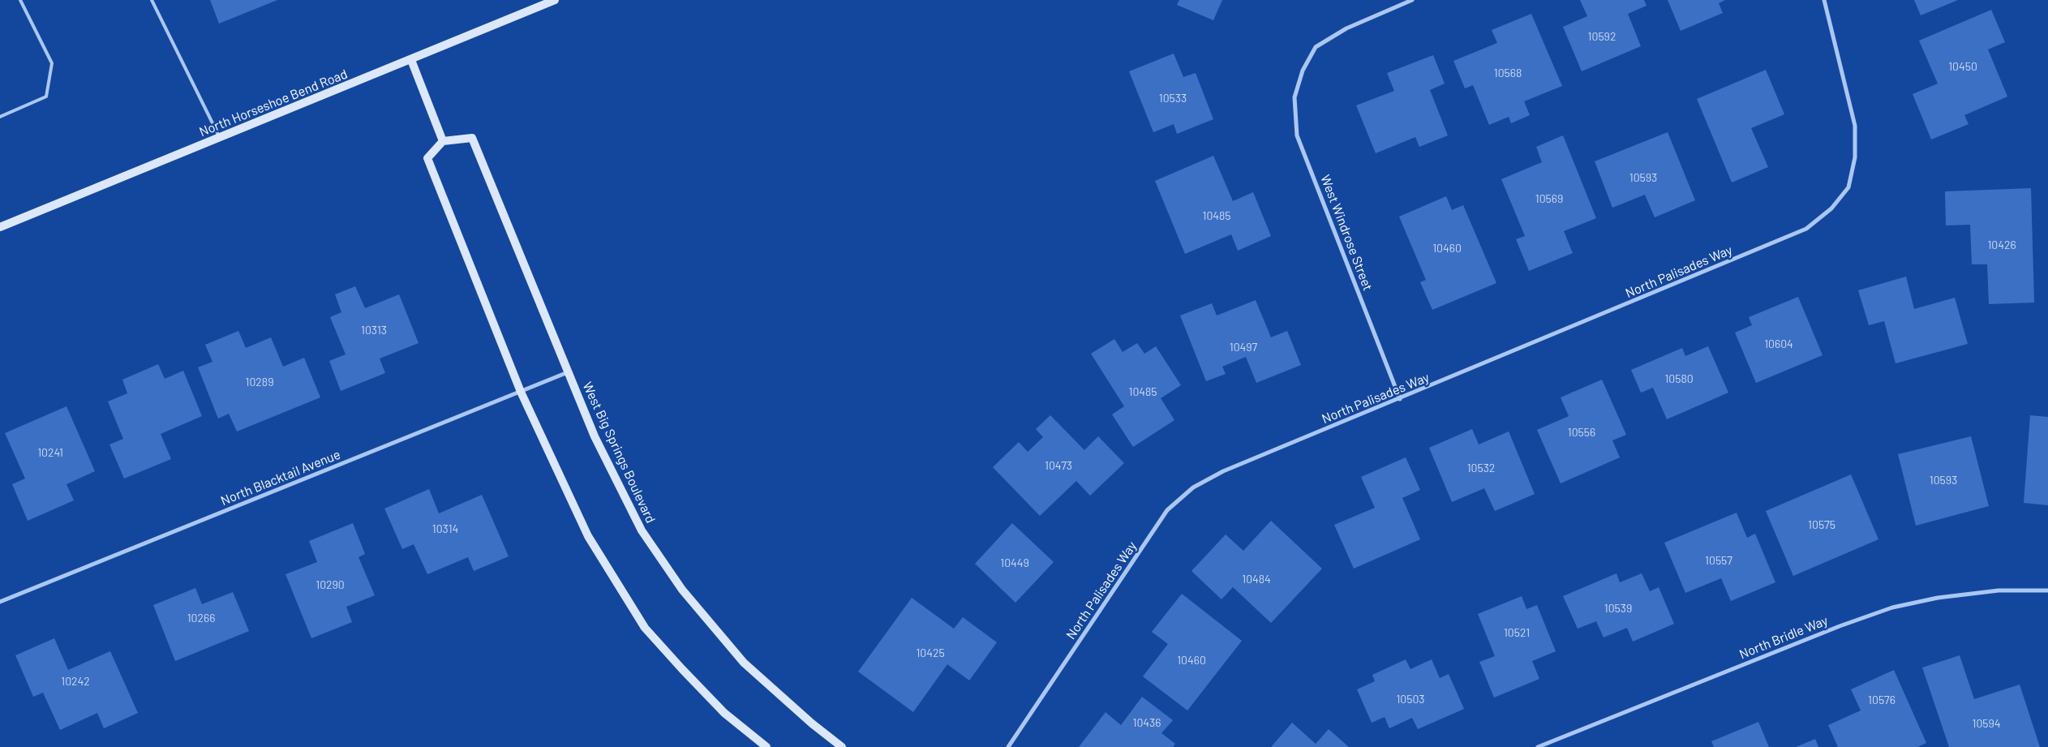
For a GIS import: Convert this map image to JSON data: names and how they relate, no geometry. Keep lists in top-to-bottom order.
{
  "streets": {
    "street": [
      "North Horseshoe Bend Road",
      "West Windrose Street",
      "North Palisades Way",
      "West Big Springs Boulevard",
      "North Blacktail Avenue",
      "North Bridle Way"
    ]
  },
  "crossings": [
    ["West Windrose Street", "North Palisades Way"],
    ["West Big Springs Boulevard", "North Blacktail Avenue"]
  ],
  "house_numbers": [
    "10592",
    "10450",
    "10568",
    "10533",
    "10593",
    "10569",
    "10485",
    "10426",
    "10460",
    "10313",
    "10604",
    "10497",
    "10580",
    "10289",
    "10485",
    "10556",
    "10241",
    "10473",
    "10532",
    "10593",
    "10575",
    "10314",
    "10557",
    "10449",
    "10484",
    "10290",
    "10539",
    "10266",
    "10521",
    "10425",
    "10460",
    "10242",
    "10503",
    "10576",
    "10436",
    "10594"
  ]
}
